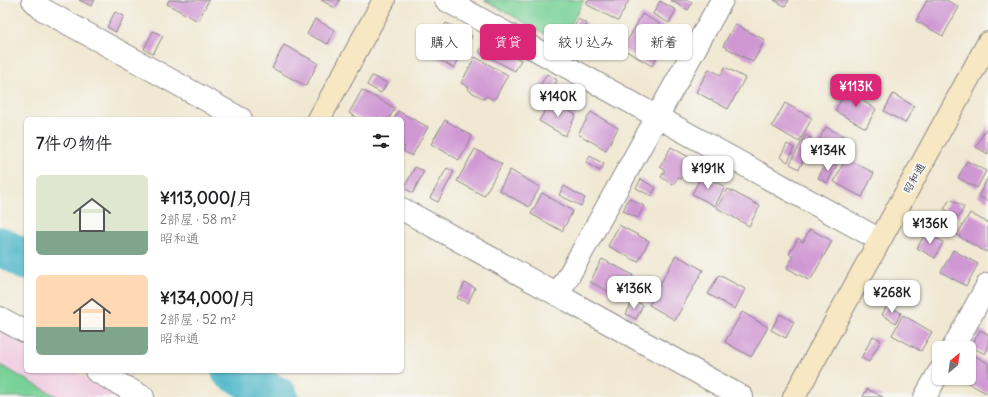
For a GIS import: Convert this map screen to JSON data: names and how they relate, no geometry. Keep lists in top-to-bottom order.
{
  "streets": {
    "street": ["昭和通"]
  },
  "north": "top right",
  "page": {
    "chip": [
      "購入",
      "賃貸",
      "絞り込み",
      "新着"
    ],
    "price": [
      "¥113K",
      "¥140K",
      "¥134K",
      "¥191K",
      "¥136K",
      "¥136K",
      "¥268K"
    ],
    "heading": "7件の物件",
    "list": [
      {
        "name": "¥113,000/月",
        "note": "2部屋 · 58 m² · 昭和通"
      },
      {
        "name": "¥134,000/月",
        "note": "2部屋 · 52 m² · 昭和通"
      }
    ]
  }
}
